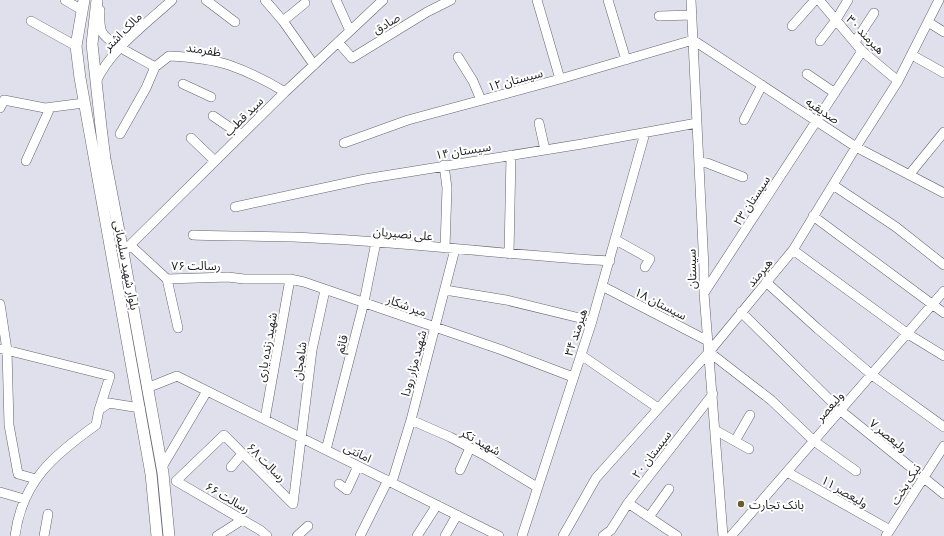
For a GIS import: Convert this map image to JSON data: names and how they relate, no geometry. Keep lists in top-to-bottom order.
{
  "streets": {
    "main road": ["بلوار شهید سلیمانی"],
    "street": [
      "صادق",
      "مالک اشتر",
      "هیرمند ۳۰",
      "ظفرمند",
      "سیستان ۱۲",
      "صدیقیه",
      "سید قطب",
      "سیستان ۱۴",
      "سیستان ۲۳",
      "علی نصیریان",
      "رسالت ۷۶",
      "سیستان",
      "هیرمند",
      "سیستان ۱۸",
      "میر شکار",
      "هیرمند ۳۴",
      "قائم",
      "شهید زنده یاری",
      "شاهجان",
      "شهید مزار رودا",
      "ولیعصر",
      "ولیعصر ۷",
      "شهید تکر",
      "امانتی",
      "سیستان ۲۰",
      "رسالت ۶۸",
      "نیک بخت",
      "ولیعصر ۱۱",
      "رسالت ۶۶"
    ]
  },
  "crossings": [
    ["صادق", "سید قطب"],
    ["مالک اشتر", "بلوار شهید سلیمانی"],
    ["هیرمند ۳۰", "سیستان ۲۳"],
    ["هیرمند ۳۰", "هیرمند"],
    ["ظفرمند", "سید قطب"],
    ["سیستان ۱۲", "صدیقیه"],
    ["سیستان ۱۲", "سیستان"],
    ["صدیقیه", "سیستان ۲۳"],
    ["صدیقیه", "سیستان"],
    ["صدیقیه", "هیرمند"],
    ["سید قطب", "بلوار شهید سلیمانی"],
    ["سید قطب", "رسالت ۷۶"],
    ["سیستان ۱۴", "سیستان"],
    ["سیستان ۱۴", "هیرمند ۳۴"],
    ["سیستان ۲۳", "سیستان"],
    ["علی نصیریان", "هیرمند ۳۴"],
    ["علی نصیریان", "قائم"],
    ["علی نصیریان", "شهید مزار رودا"],
    ["بلوار شهید سلیمانی", "رسالت ۷۶"],
    ["بلوار شهید سلیمانی", "امانتی"],
    ["رسالت ۷۶", "میر شکار"],
    ["سیستان", "هیرمند"],
    ["سیستان", "سیستان ۱۸"],
    ["سیستان", "سیستان ۲۰"],
    ["هیرمند", "ولیعصر ۷"],
    ["سیستان ۱۸", "هیرمند ۳۴"],
    ["میر شکار", "هیرمند ۳۴"],
    ["میر شکار", "قائم"],
    ["میر شکار", "شهید زنده یاری"],
    ["میر شکار", "شاهجان"],
    ["میر شکار", "شهید مزار رودا"],
    ["هیرمند ۳۴", "شهید تکر"],
    ["قائم", "امانتی"],
    ["شهید زنده یاری", "امانتی"],
    ["شاهجان", "امانتی"],
    ["شاهجان", "رسالت ۶۸"],
    ["شهید مزار رودا", "شهید تکر"],
    ["شهید مزار رودا", "امانتی"],
    ["ولیعصر", "ولیعصر ۷"],
    ["ولیعصر", "ولیعصر ۱۱"],
    ["ولیعصر ۷", "نیک بخت"],
    ["امانتی", "رسالت ۶۸"],
    ["رسالت ۶۸", "رسالت ۶۶"],
    ["نیک بخت", "ولیعصر ۱۱"]
  ],
  "places": ["بانک تجارت"]
}
